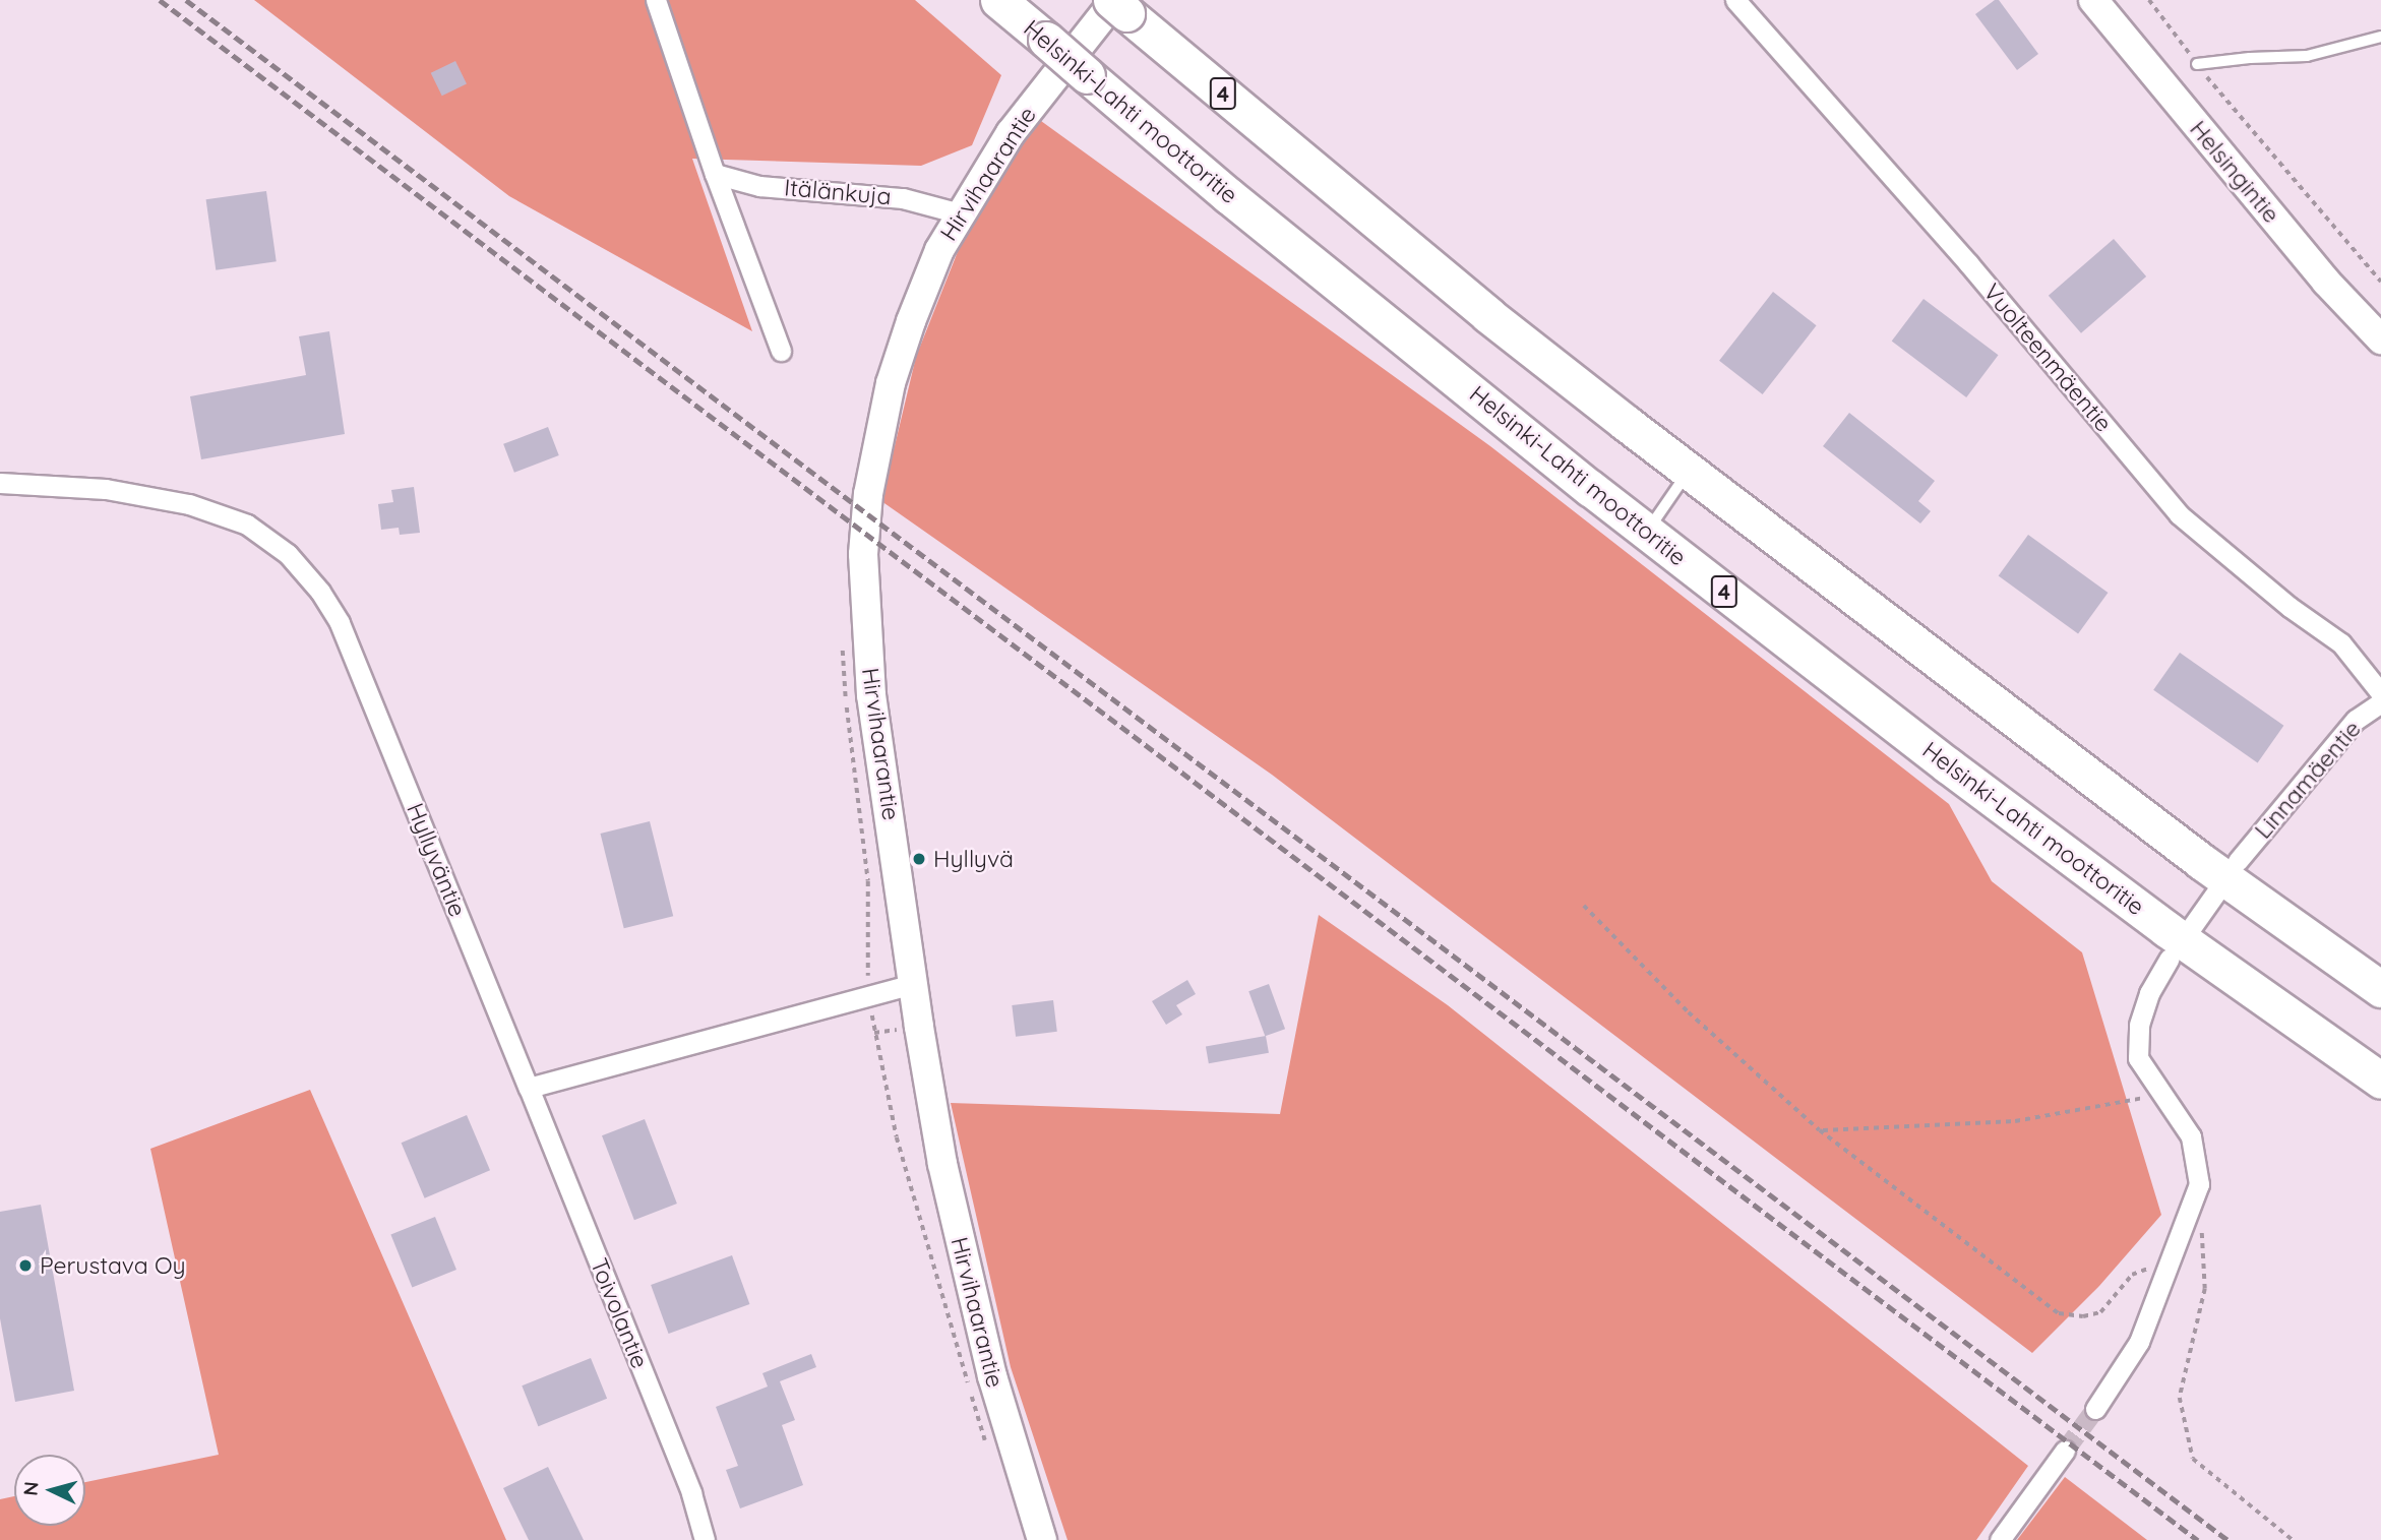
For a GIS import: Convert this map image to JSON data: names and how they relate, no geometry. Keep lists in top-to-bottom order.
{
  "streets": {
    "highway": ["4", "Helsinki-Lahti moottoritie"],
    "street": [
      "Helsingintie",
      "Hirvihaarantie",
      "Itälänkuja",
      "Vuolteenmäentie",
      "Linnamäentie",
      "Hyllyväntie",
      "Toivolantie"
    ]
  },
  "crossings": [
    ["4", "Hirvihaarantie"],
    ["Hirvihaarantie", "Itälänkuja"],
    ["Hyllyväntie", "Toivolantie"]
  ],
  "places": ["Hyllyvä", "Perustava Oy"],
  "north": "left"
}
